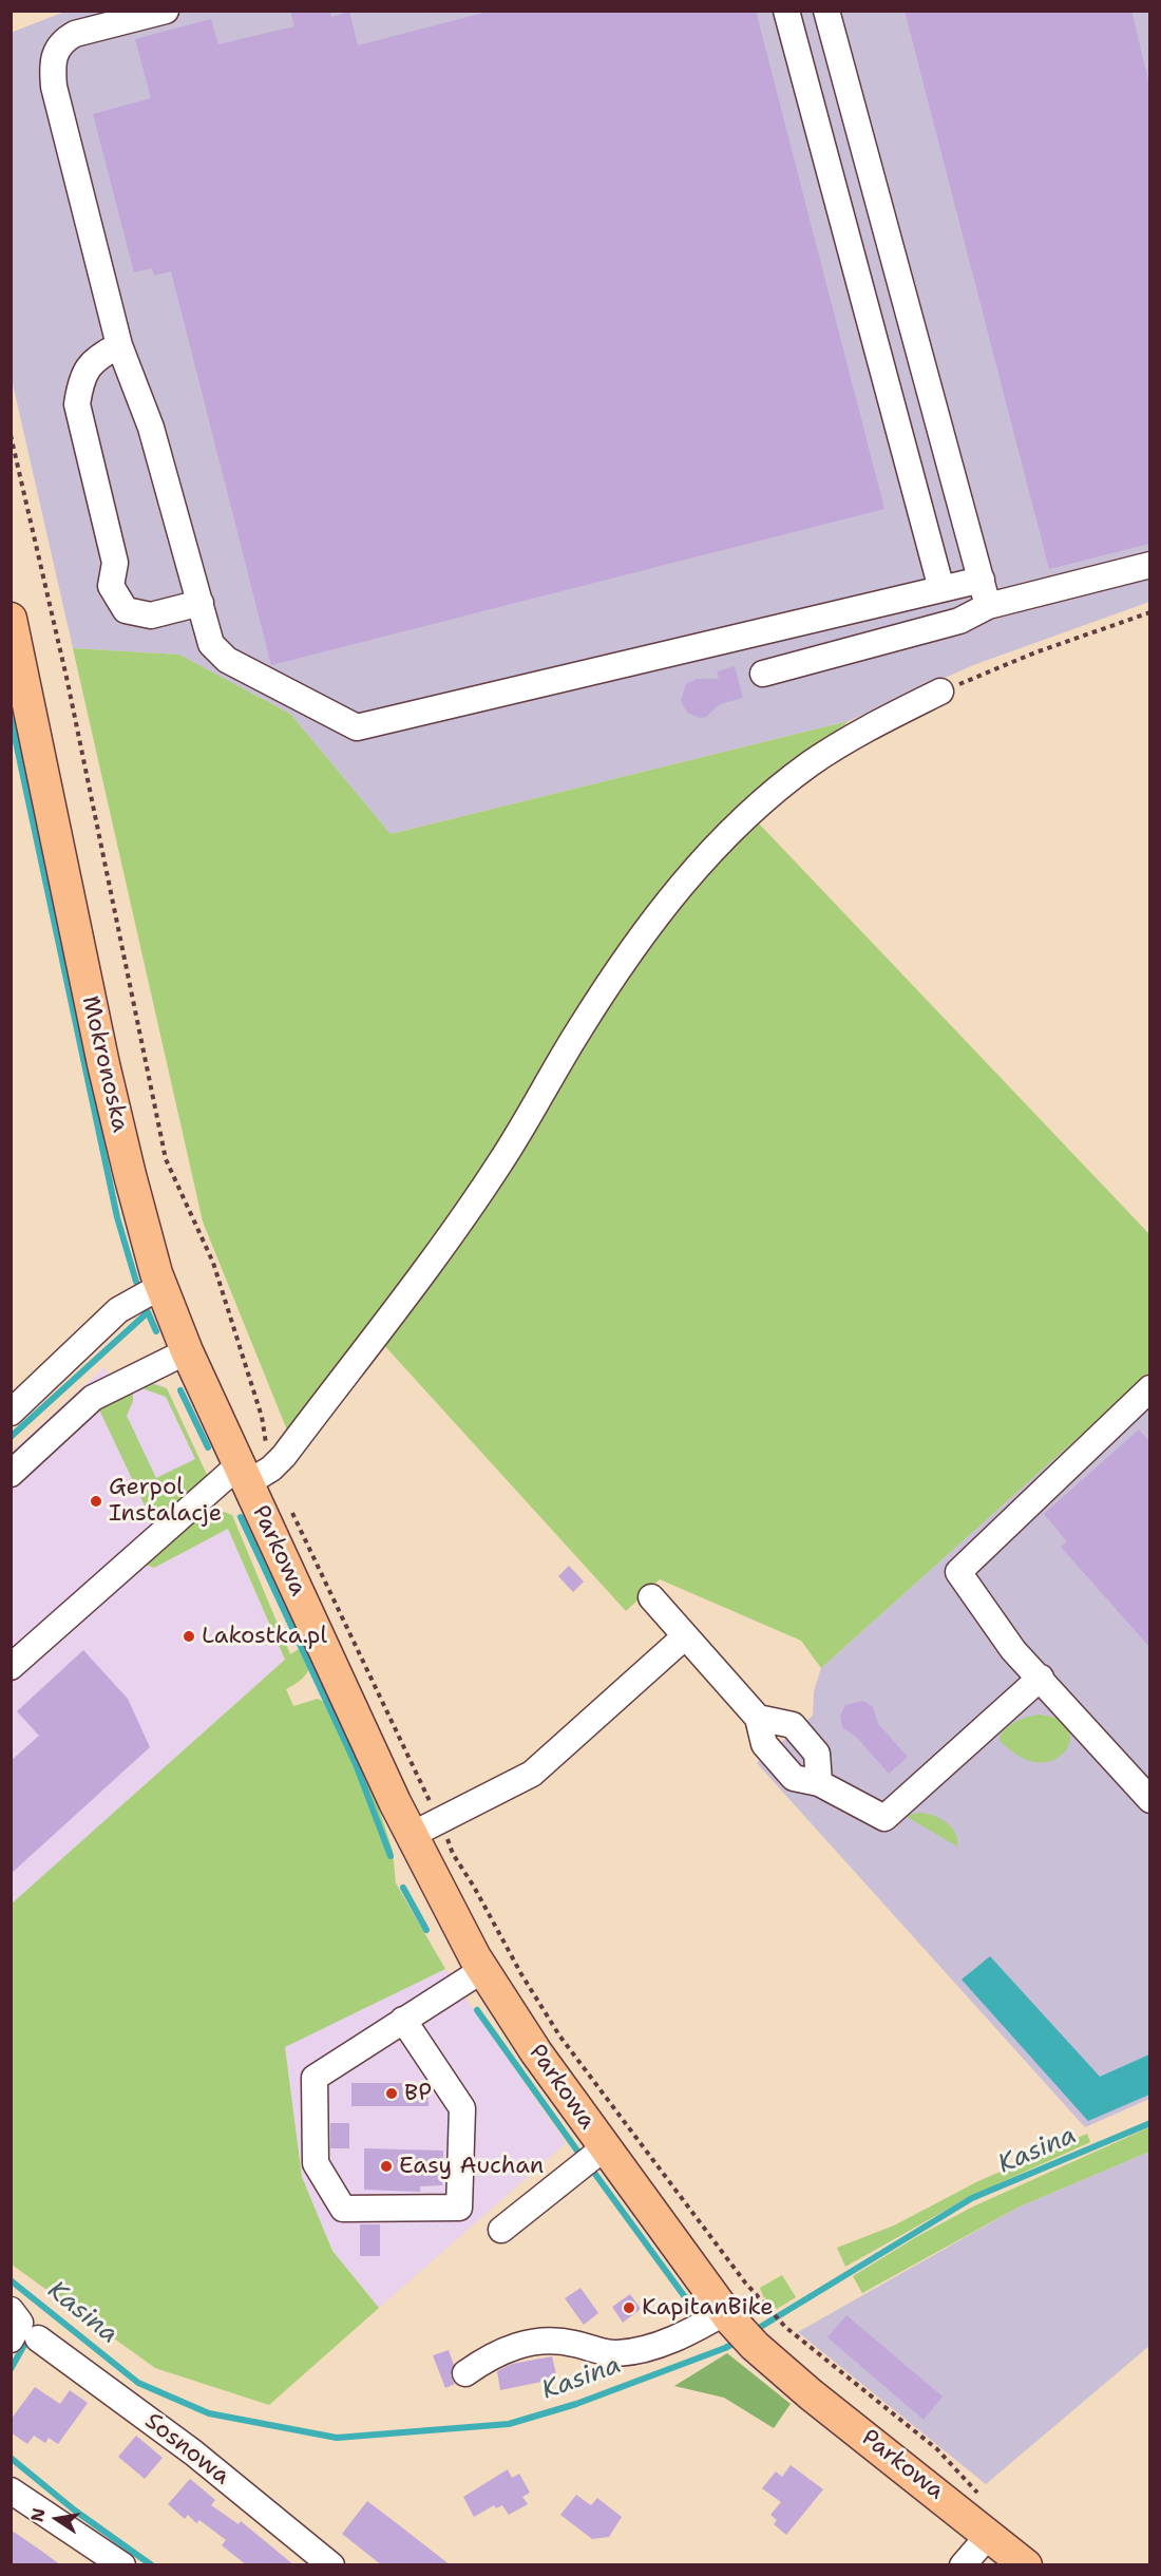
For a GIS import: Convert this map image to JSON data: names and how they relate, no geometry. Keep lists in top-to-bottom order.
{
  "streets": {
    "main road": ["Mokronoska", "Parkowa"],
    "street": ["Sosnowa"]
  },
  "crossings": [
    ["Mokronoska", "Parkowa"]
  ],
  "water": ["Kasina"],
  "places": [
    "Gerpol Instalacje",
    "Lakostka.pl",
    "BP",
    "Easy Auchan",
    "KapitanBike"
  ],
  "north": "left"
}
